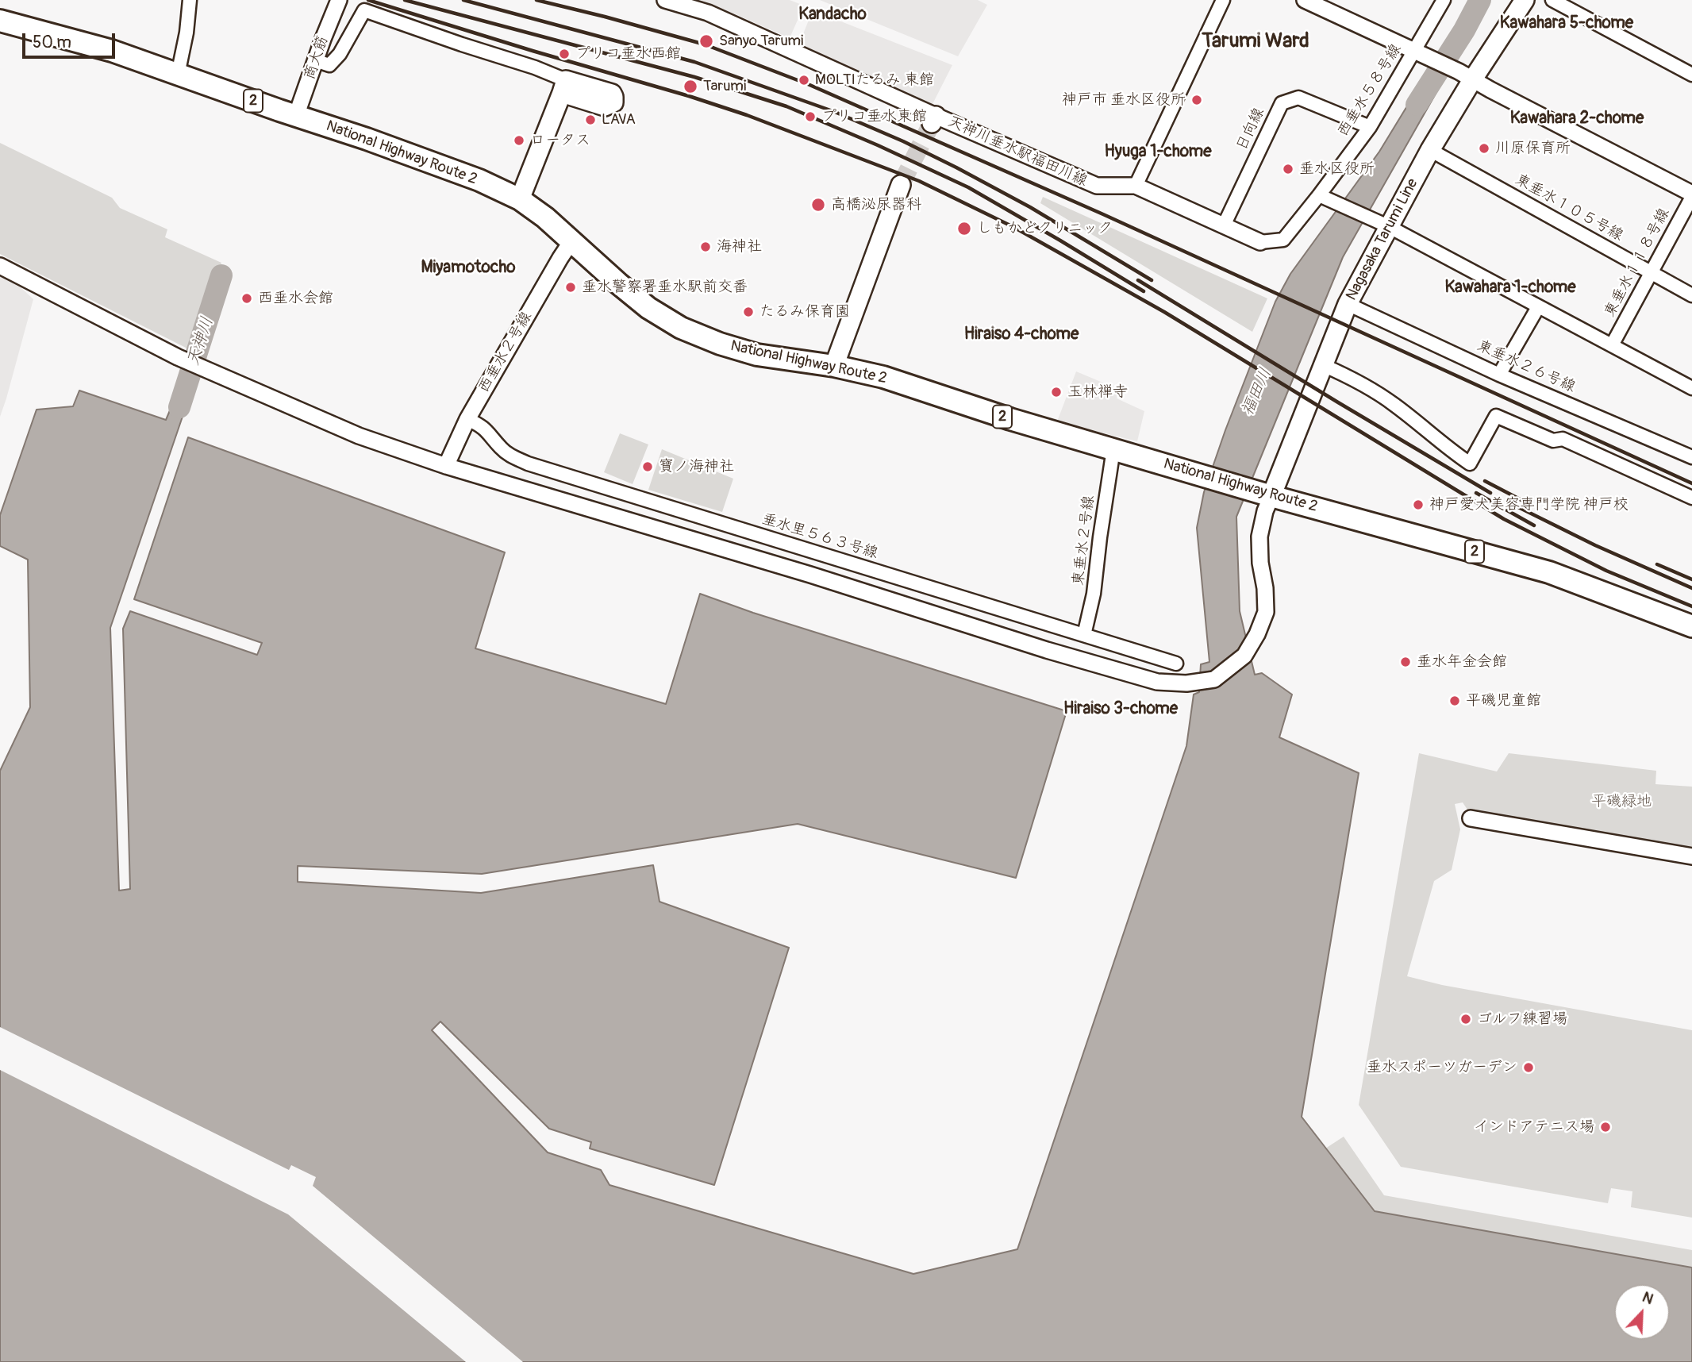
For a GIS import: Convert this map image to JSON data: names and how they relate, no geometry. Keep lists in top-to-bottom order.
{
  "streets": {
    "highway": ["2", "National Highway Route 2"],
    "main road": ["Nagasaka Tarumi Line"],
    "street": [
      "商大筋",
      "西垂水５８号線",
      "日向線",
      "天神川垂水駅福田川線",
      "東垂水１０５号線",
      "東垂水１１８号線",
      "西垂水２号線",
      "東垂水２６号線",
      "垂水里５６３号線",
      "東垂水２号線"
    ]
  },
  "crossings": [
    ["商大筋", "National Highway Route 2"],
    ["西垂水５８号線", "日向線"],
    ["西垂水５８号線", "天神川垂水駅福田川線"],
    ["日向線", "天神川垂水駅福田川線"],
    ["National Highway Route 2", "Nagasaka Tarumi Line"],
    ["National Highway Route 2", "西垂水２号線"],
    ["National Highway Route 2", "東垂水２号線"],
    ["東垂水１０５号線", "Nagasaka Tarumi Line"],
    ["東垂水１０５号線", "東垂水１１８号線"],
    ["Nagasaka Tarumi Line", "東垂水２６号線"],
    ["西垂水２号線", "垂水里５６３号線"],
    ["垂水里５６３号線", "東垂水２号線"]
  ],
  "districts": [
    "Kandacho",
    "Kawahara 5-chome",
    "Tarumi Ward",
    "Kawahara 2-chome",
    "Hyuga 1-chome",
    "Miyamotocho",
    "Kawahara 1-chome",
    "Hiraiso 4-chome",
    "Hiraiso 3-chome"
  ],
  "water": ["天神川", "福田川"],
  "parks": ["平磯緑地"],
  "places": [
    "Sanyo Tarumi",
    "プリコ垂水西館",
    "MOLTIたるみ 東館",
    "Tarumi",
    "神戸市 垂水区役所",
    "プリコ垂水東館",
    "LAVA",
    "ロータス",
    "川原保育所",
    "垂水区役所",
    "高橋泌尿器科",
    "しもかどクリニック",
    "海神社",
    "垂水警察署垂水駅前交番",
    "西垂水会館",
    "たるみ保育園",
    "玉林禅寺",
    "寶ノ海神社",
    "神戸愛犬美容専門学院 神戸校",
    "垂水年金会館",
    "平磯児童館",
    "ゴルフ練習場",
    "垂水スポーツガーデン",
    "インドアテニス場"
  ],
  "scale_bar": "50 m",
  "north": "top right"
}
